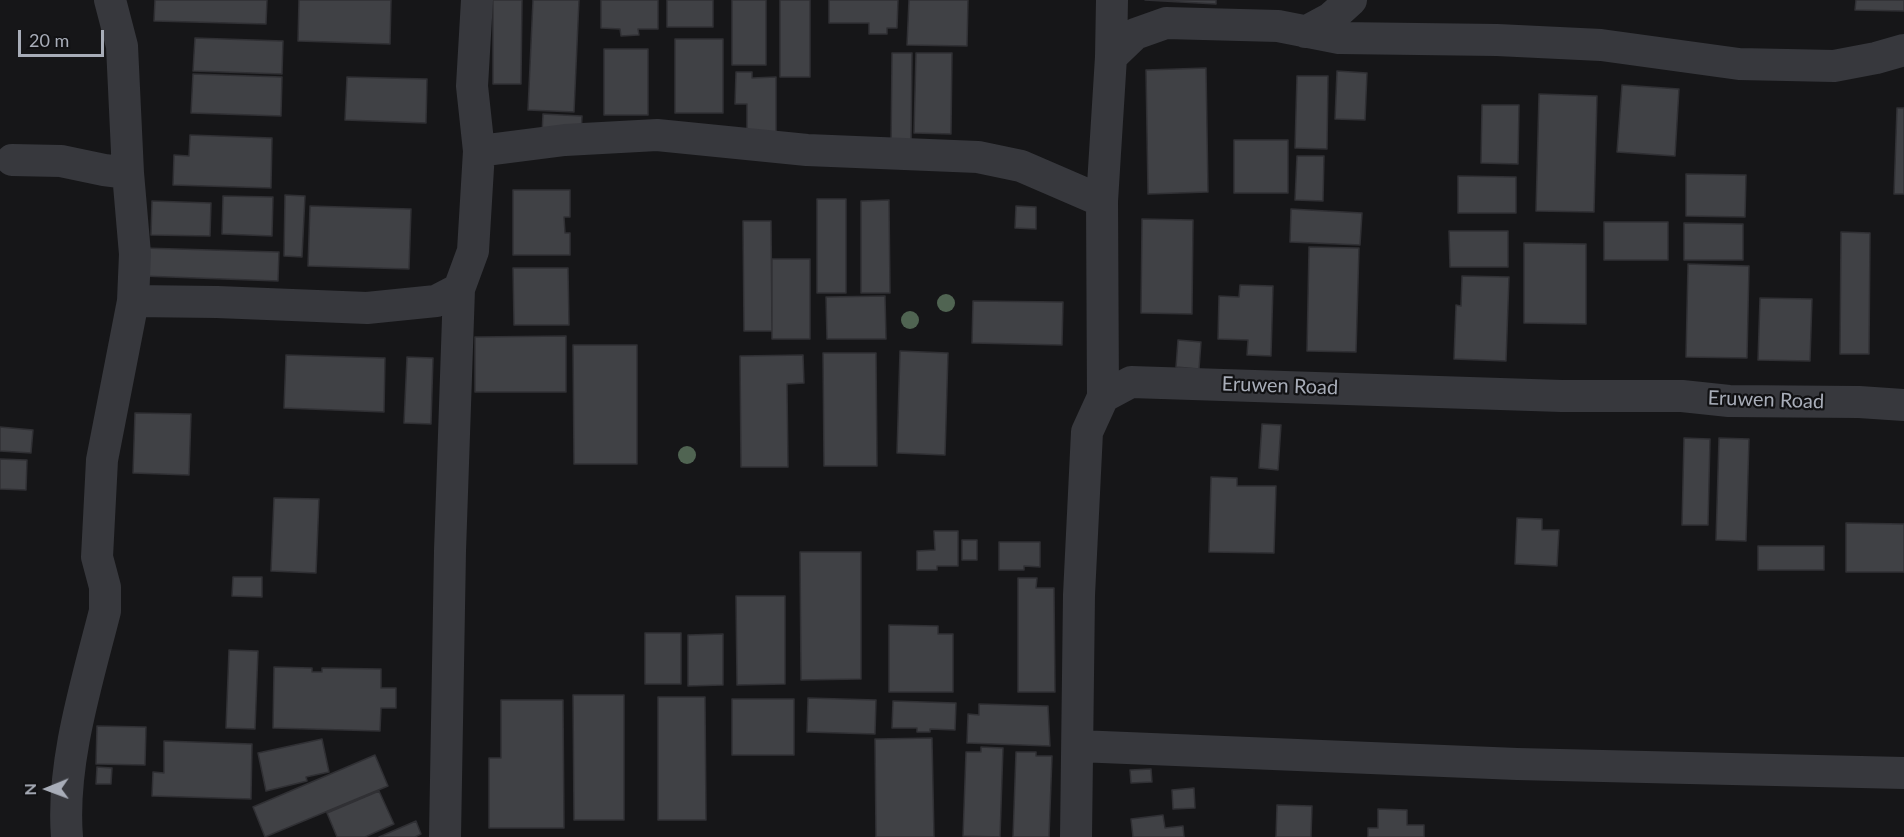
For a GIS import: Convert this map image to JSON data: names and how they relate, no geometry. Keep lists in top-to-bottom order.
{
  "streets": {
    "street": ["Eruwen Road"]
  },
  "scale_bar": "20 m",
  "north": "left"
}
